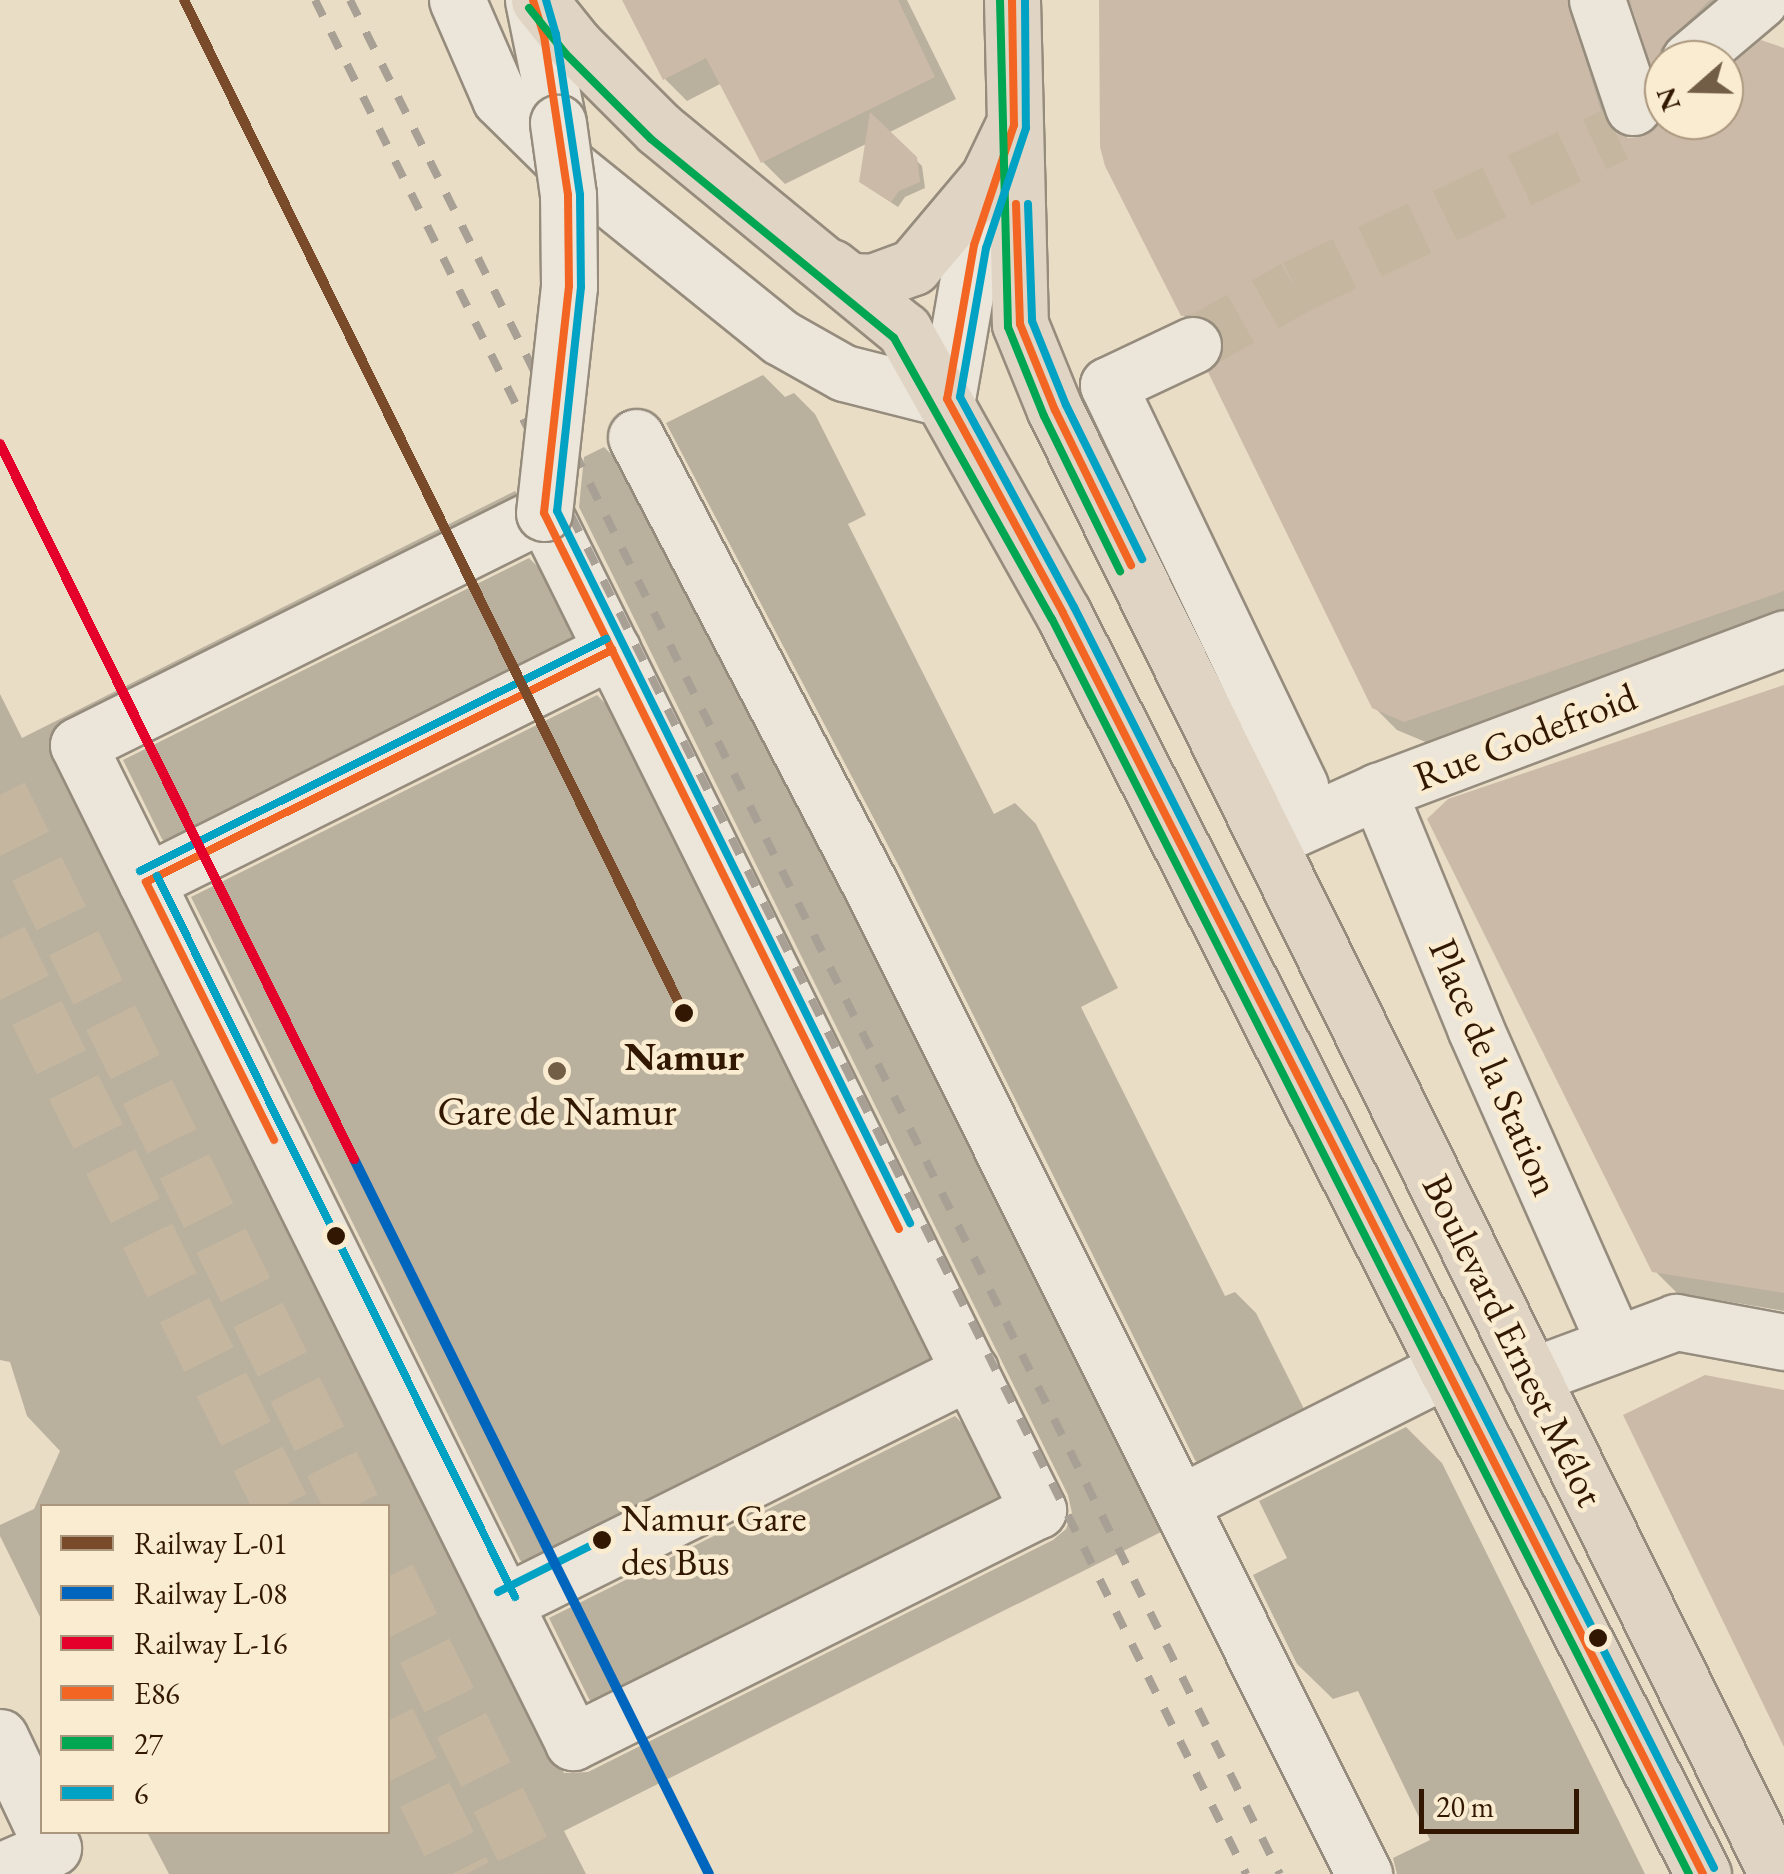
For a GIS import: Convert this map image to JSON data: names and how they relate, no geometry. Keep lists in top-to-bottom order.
{
  "streets": {
    "main road": ["Boulevard Ernest Mélot"],
    "street": ["Rue Godefroid", "Place de la Station"]
  },
  "crossings": [
    ["Rue Godefroid", "Place de la Station"],
    ["Rue Godefroid", "Boulevard Ernest Mélot"]
  ],
  "places": ["Namur", "Gare de Namur", "Namur Gare des Bus"],
  "lines": [
    "rail line L-01",
    "transit line E86",
    "transit line 27",
    "transit line 6",
    "rail line L-16",
    "rail line L-08"
  ],
  "legend": [
    "Railway L-01",
    "Railway L-08",
    "Railway L-16",
    "E86",
    "27",
    "6"
  ],
  "scale_bar": "20 m",
  "north": "left"
}
